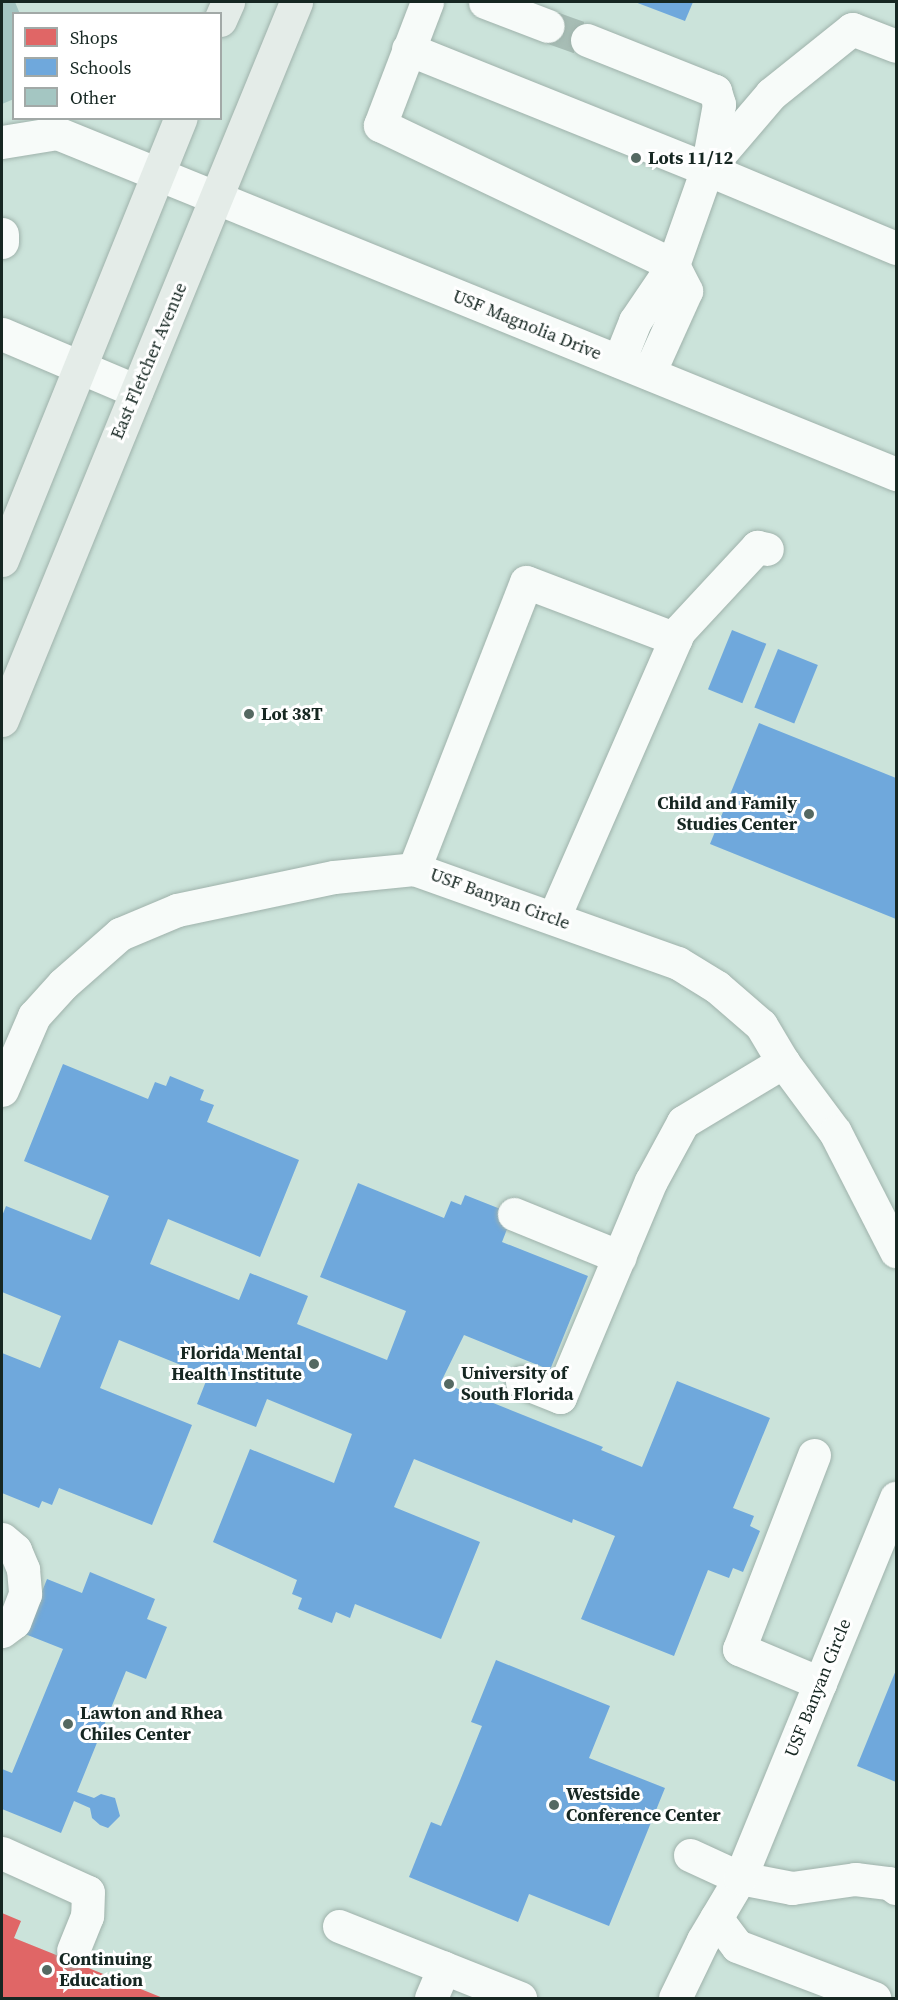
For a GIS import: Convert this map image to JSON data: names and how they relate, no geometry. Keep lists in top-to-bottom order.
{
  "streets": {
    "main road": ["East Fletcher Avenue"],
    "street": ["USF Magnolia Drive", "USF Banyan Circle"]
  },
  "crossings": [
    ["USF Magnolia Drive", "East Fletcher Avenue"]
  ],
  "places": [
    "Lots 11/12",
    "Lot 38T",
    "Child and Family Studies Center",
    "Florida Mental Health Institute",
    "University of South Florida",
    "Lawton and Rhea Chiles Center",
    "Westside Conference Center",
    "Continuing Education"
  ],
  "legend": ["Shops", "Schools", "Other"]
}
